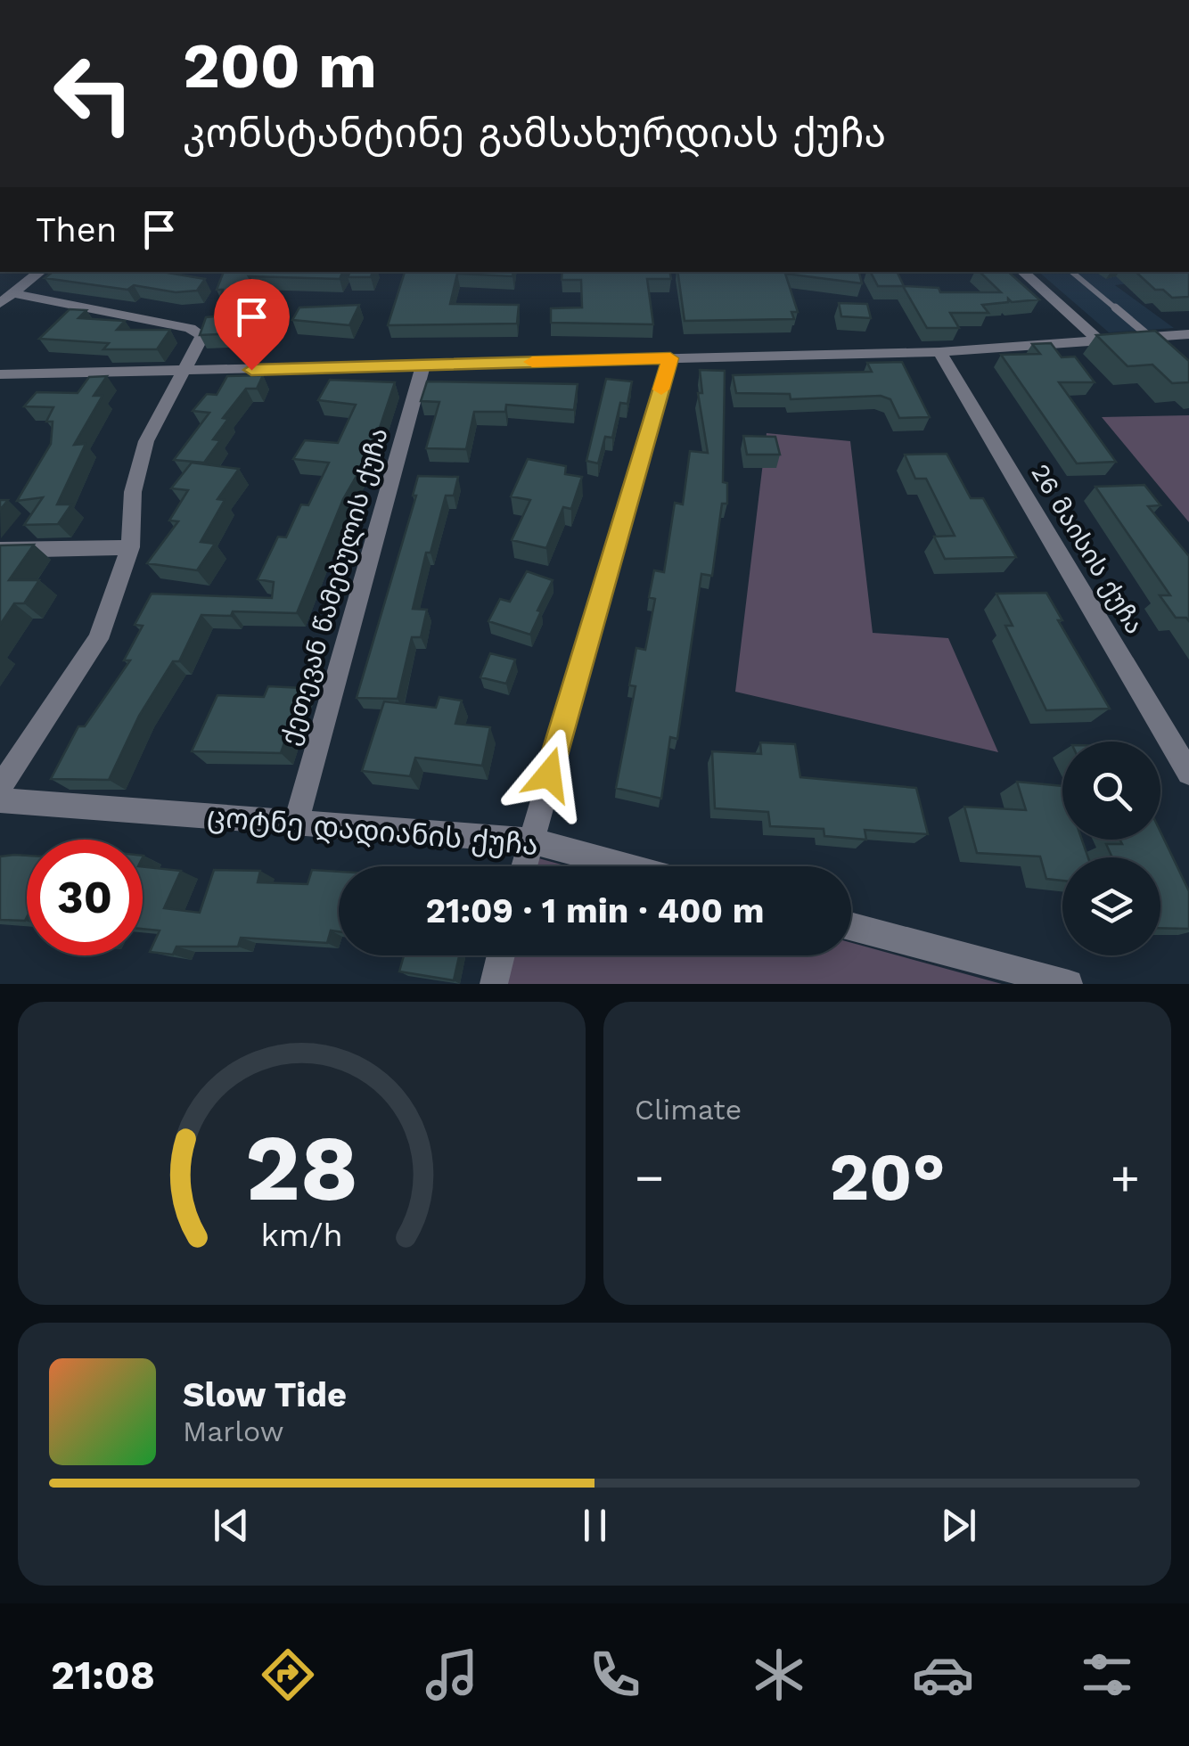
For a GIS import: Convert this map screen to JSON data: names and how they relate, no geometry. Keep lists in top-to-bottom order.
{
  "streets": {
    "street": ["26 მაისის ქუჩა", "ქეთევან წამებულის ქუჩა", "ცოტნე დადიანის ქუჩა"]
  },
  "crossings": [
    ["ქეთევან წამებულის ქუჩა", "ცოტნე დადიანის ქუჩა"]
  ],
  "page": {
    "turn": ["200 m", "კონსტანტინე გამსახურდიას ქუჩა"],
    "then": "Then",
    "limit": "30",
    "trip": "21:09 · 1 min · 400 m",
    "tile": "Climate",
    "heat": ["−", "20°", "+"],
    "song": ["Slow Tide", "Marlow"],
    "tabs": "21:08",
    "gauge": ["28", "km/h"]
  }
}
